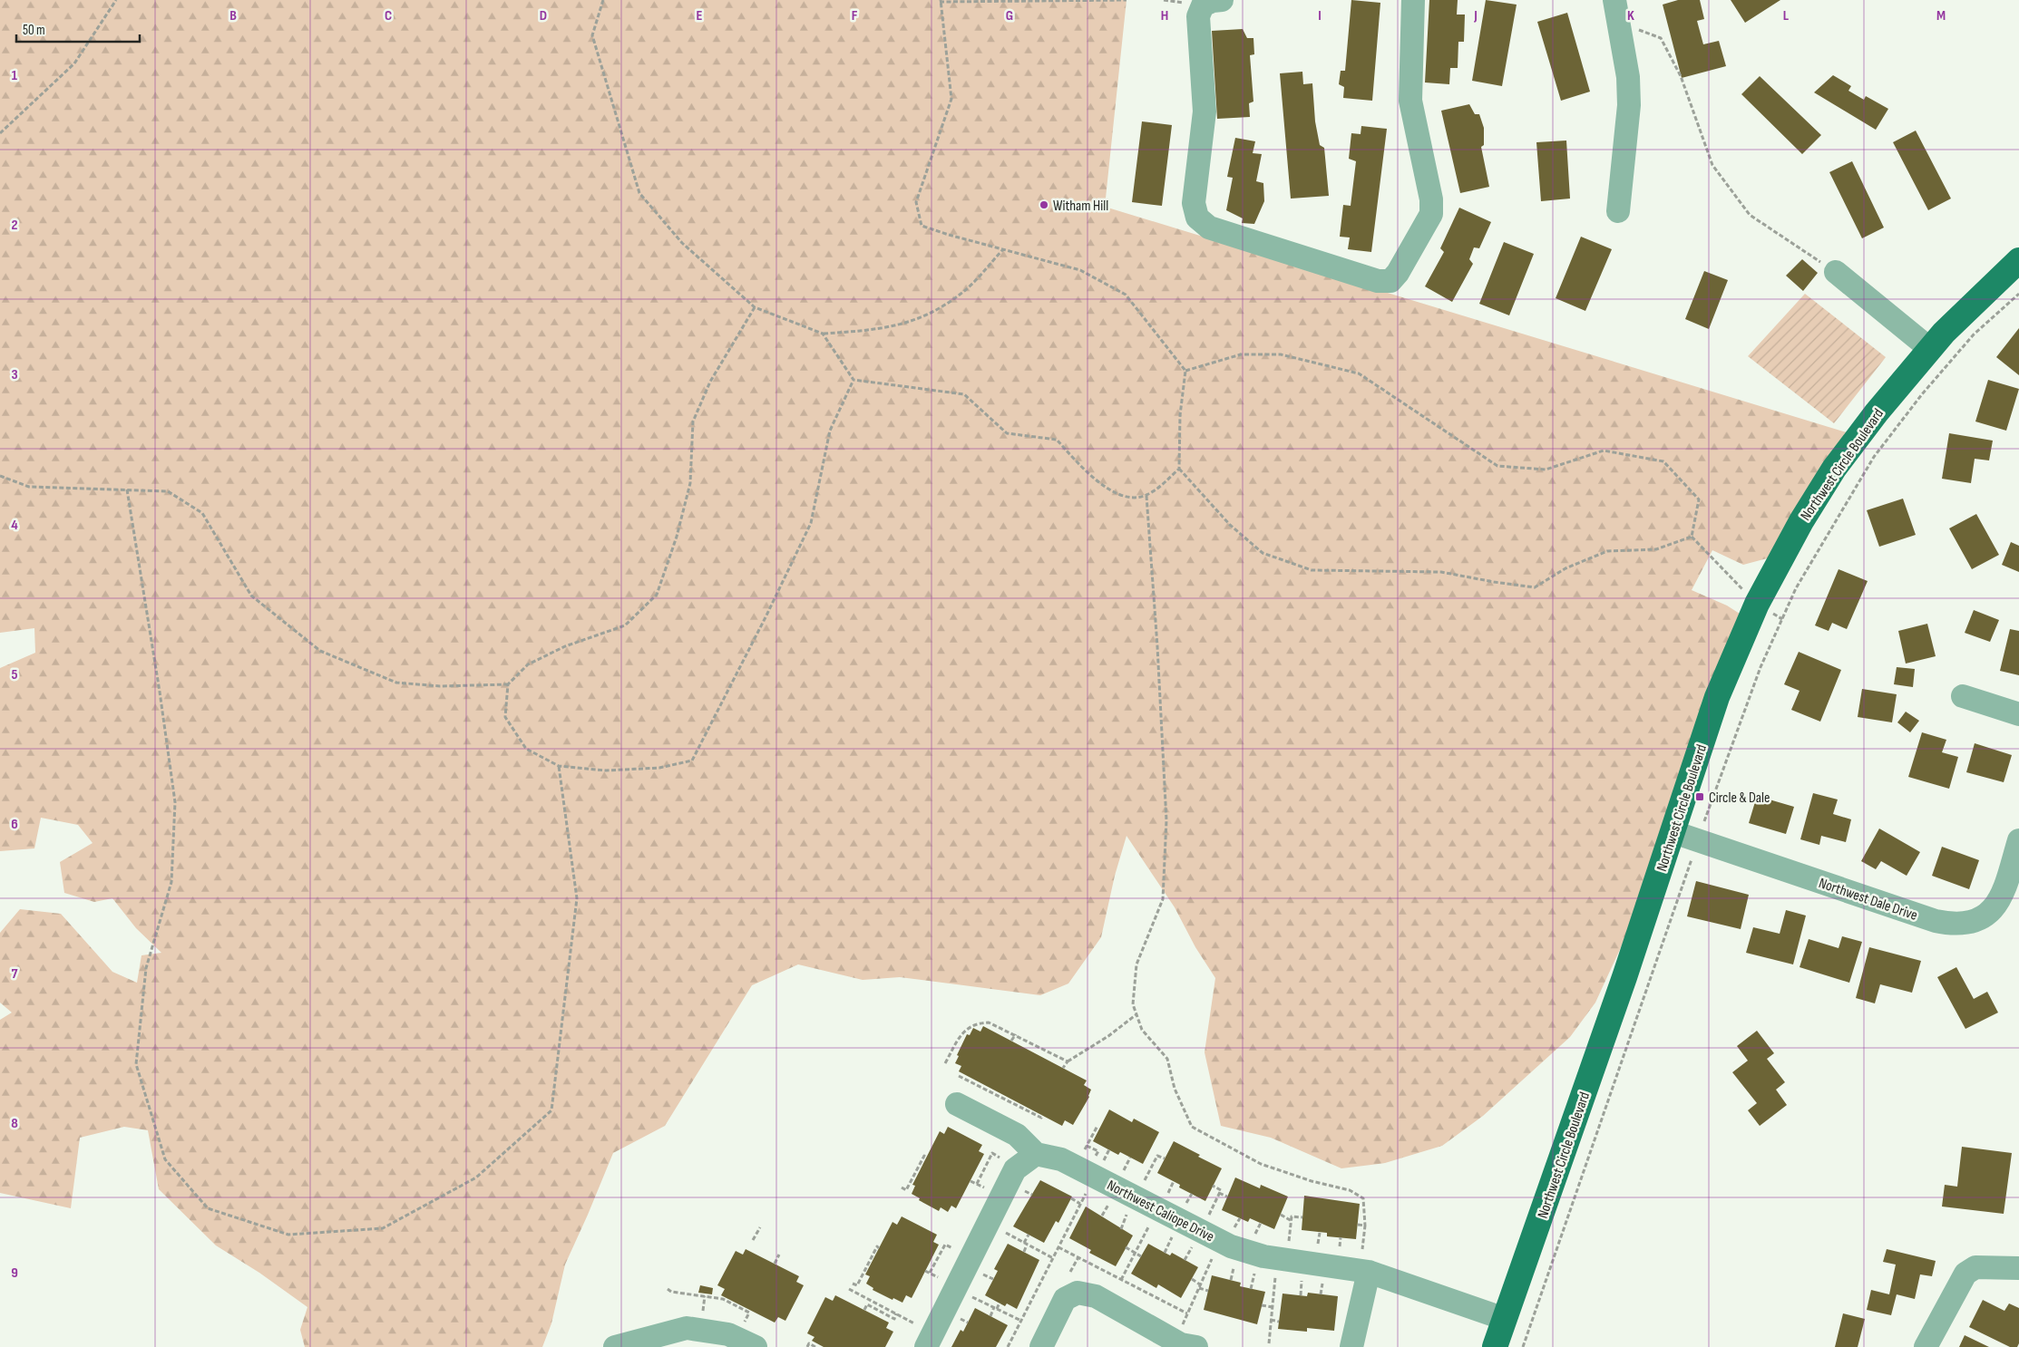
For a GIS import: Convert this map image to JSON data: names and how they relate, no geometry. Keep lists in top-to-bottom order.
{
  "streets": {
    "main road": ["Northwest Circle Boulevard"],
    "street": ["Northwest Dale Drive", "Northwest Caliope Drive"]
  },
  "crossings": [
    ["Northwest Circle Boulevard", "Northwest Dale Drive"],
    ["Northwest Circle Boulevard", "Northwest Caliope Drive"]
  ],
  "places": {
    "other": ["Witham Hill"],
    "transit": ["Circle & Dale"]
  },
  "scale_bar": "50 m",
  "grid": {
    "columns": [
      "B",
      "C",
      "D",
      "E",
      "F",
      "G",
      "H",
      "I",
      "J",
      "K",
      "L",
      "M"
    ],
    "rows": [
      "1",
      "2",
      "3",
      "4",
      "5",
      "6",
      "7",
      "8",
      "9"
    ]
  }
}
